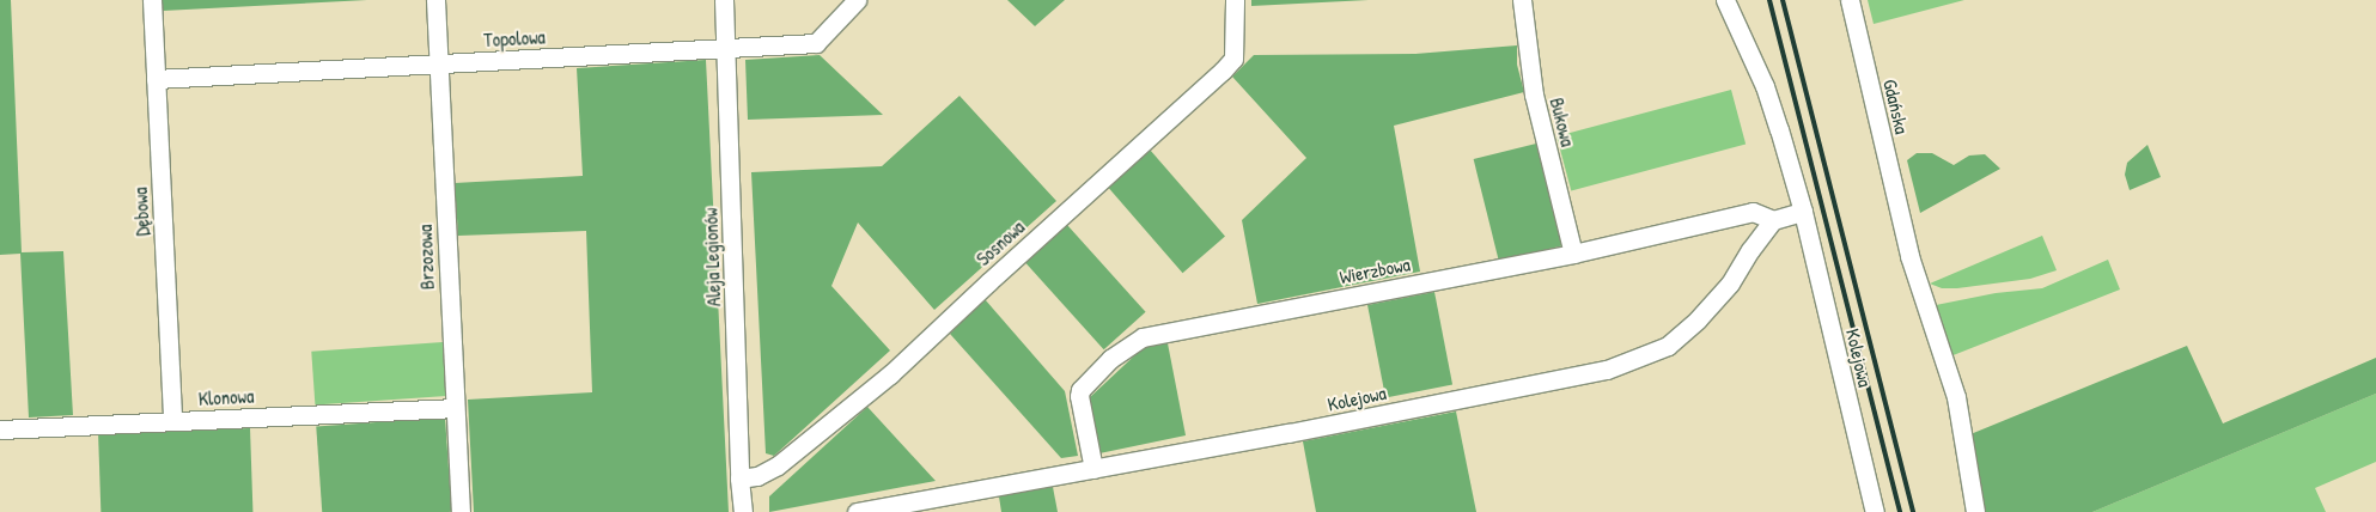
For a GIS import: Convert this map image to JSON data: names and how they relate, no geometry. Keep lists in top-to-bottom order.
{
  "streets": {
    "street": [
      "Topolowa",
      "Gdańska",
      "Bukowa",
      "Dębowa",
      "Sosnowa",
      "Brzozowa",
      "Aleja Legionów",
      "Wierzbowa",
      "Kolejowa",
      "Klonowa"
    ]
  },
  "crossings": [
    ["Topolowa", "Dębowa"],
    ["Topolowa", "Brzozowa"],
    ["Topolowa", "Aleja Legionów"],
    ["Bukowa", "Wierzbowa"],
    ["Dębowa", "Klonowa"],
    ["Sosnowa", "Aleja Legionów"],
    ["Brzozowa", "Klonowa"],
    ["Wierzbowa", "Kolejowa"]
  ]
}
